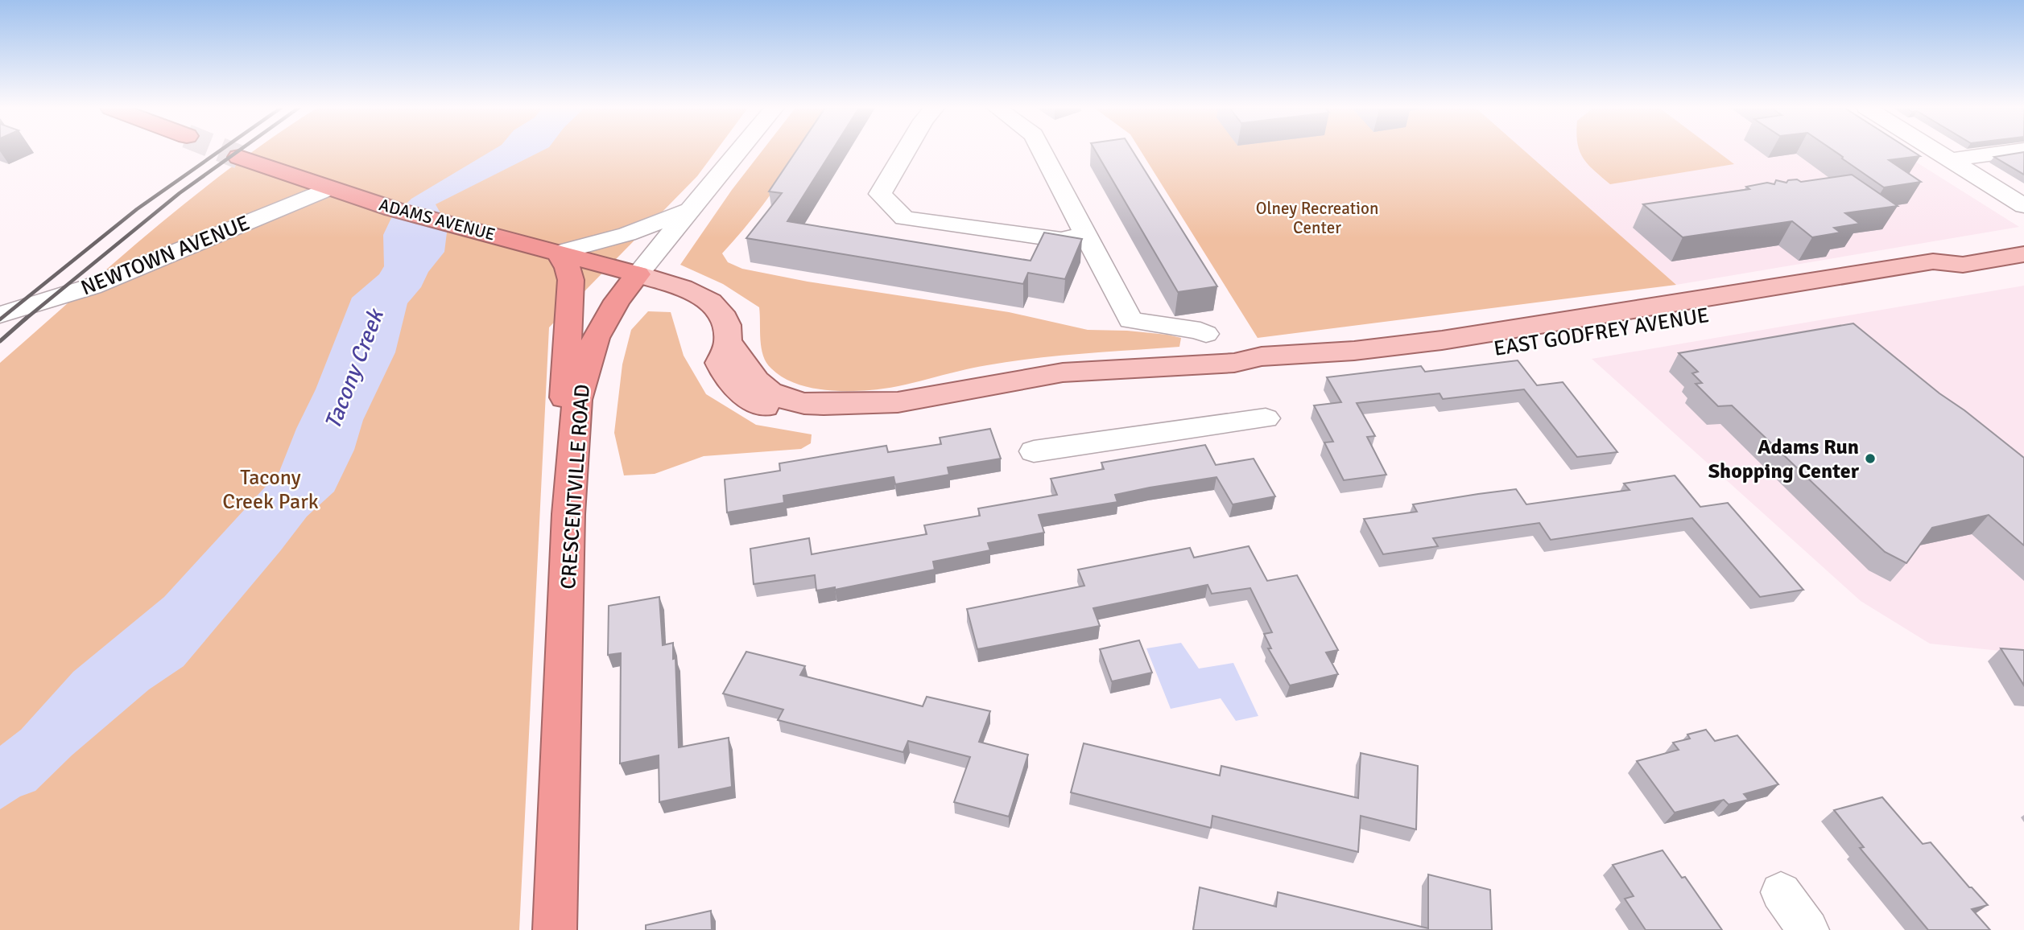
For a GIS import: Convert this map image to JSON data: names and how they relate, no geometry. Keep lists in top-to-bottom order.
{
  "streets": {
    "highway": ["ADAMS AVENUE", "CRESCENTVILLE ROAD"],
    "main road": ["EAST GODFREY AVENUE"],
    "street": ["NEWTOWN AVENUE"]
  },
  "crossings": [
    ["ADAMS AVENUE", "NEWTOWN AVENUE"],
    ["ADAMS AVENUE", "EAST GODFREY AVENUE"],
    ["ADAMS AVENUE", "CRESCENTVILLE ROAD"],
    ["EAST GODFREY AVENUE", "CRESCENTVILLE ROAD"]
  ],
  "water": ["Tacony Creek"],
  "parks": ["Olney Recreation Center", "Tacony Creek Park"],
  "places": ["Adams Run Shopping Center"]
}
